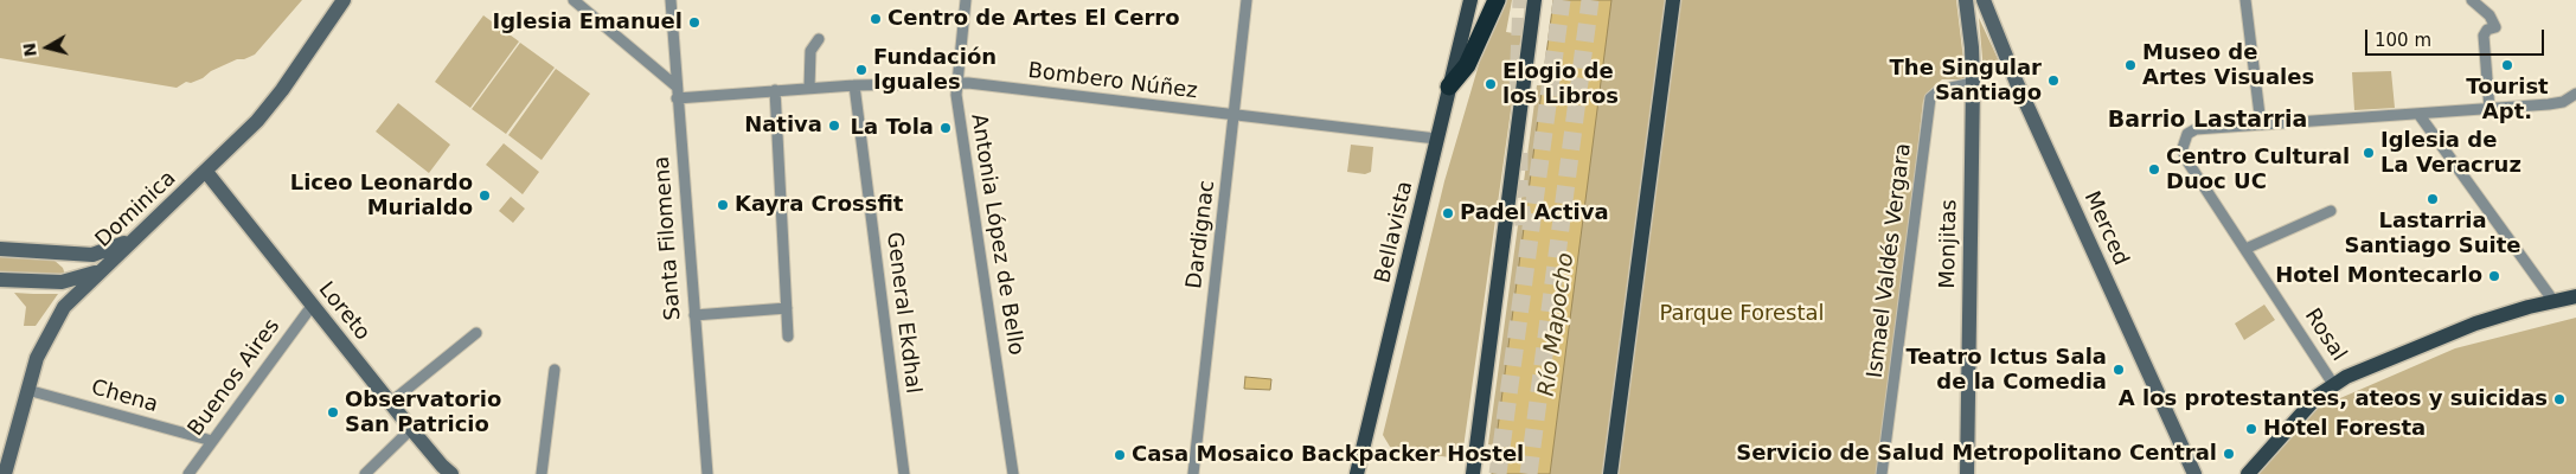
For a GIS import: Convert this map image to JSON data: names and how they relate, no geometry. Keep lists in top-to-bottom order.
{
  "streets": {
    "main road": [
      "Dominica",
      "Merced",
      "Bellavista",
      "Monjitas",
      "Loreto"
    ],
    "street": [
      "Bombero Núñez",
      "Antonia López de Bello",
      "Dardignac",
      "Santa Filomena",
      "Ismael Valdés Vergara",
      "General Ekdhal",
      "Rosal",
      "Buenos Aires",
      "Chena"
    ]
  },
  "crossings": [
    ["Bombero Núñez", "Bellavista"],
    ["Bombero Núñez", "Antonia López de Bello"],
    ["Bombero Núñez", "Dardignac"],
    ["Bombero Núñez", "Santa Filomena"],
    ["Bombero Núñez", "General Ekdhal"],
    ["Dominica", "Loreto"],
    ["Dominica", "Chena"],
    ["Monjitas", "Ismael Valdés Vergara"],
    ["Loreto", "Buenos Aires"],
    ["Buenos Aires", "Chena"]
  ],
  "districts": ["Barrio Lastarria"],
  "water": ["Río Mapocho"],
  "parks": ["Parque Forestal"],
  "places": [
    "Centro de Artes El Cerro",
    "Iglesia Emanuel",
    "Museo de Artes Visuales",
    "Tourist Apt.",
    "Fundación Iguales",
    "The Singular Santiago",
    "Elogio de los Libros",
    "Nativa",
    "La Tola",
    "Iglesia de La Veracruz",
    "Centro Cultural Duoc UC",
    "Liceo Leonardo Murialdo",
    "Lastarria Santiago Suite",
    "Kayra Crossfit",
    "Padel Activa",
    "Hotel Montecarlo",
    "Teatro Ictus Sala de la Comedia",
    "A los protestantes, ateos y suicidas",
    "Observatorio San Patricio",
    "Hotel Foresta",
    "Servicio de Salud Metropolitano Central",
    "Casa Mosaico Backpacker Hostel"
  ],
  "scale_bar": "100 m",
  "north": "left"
}
